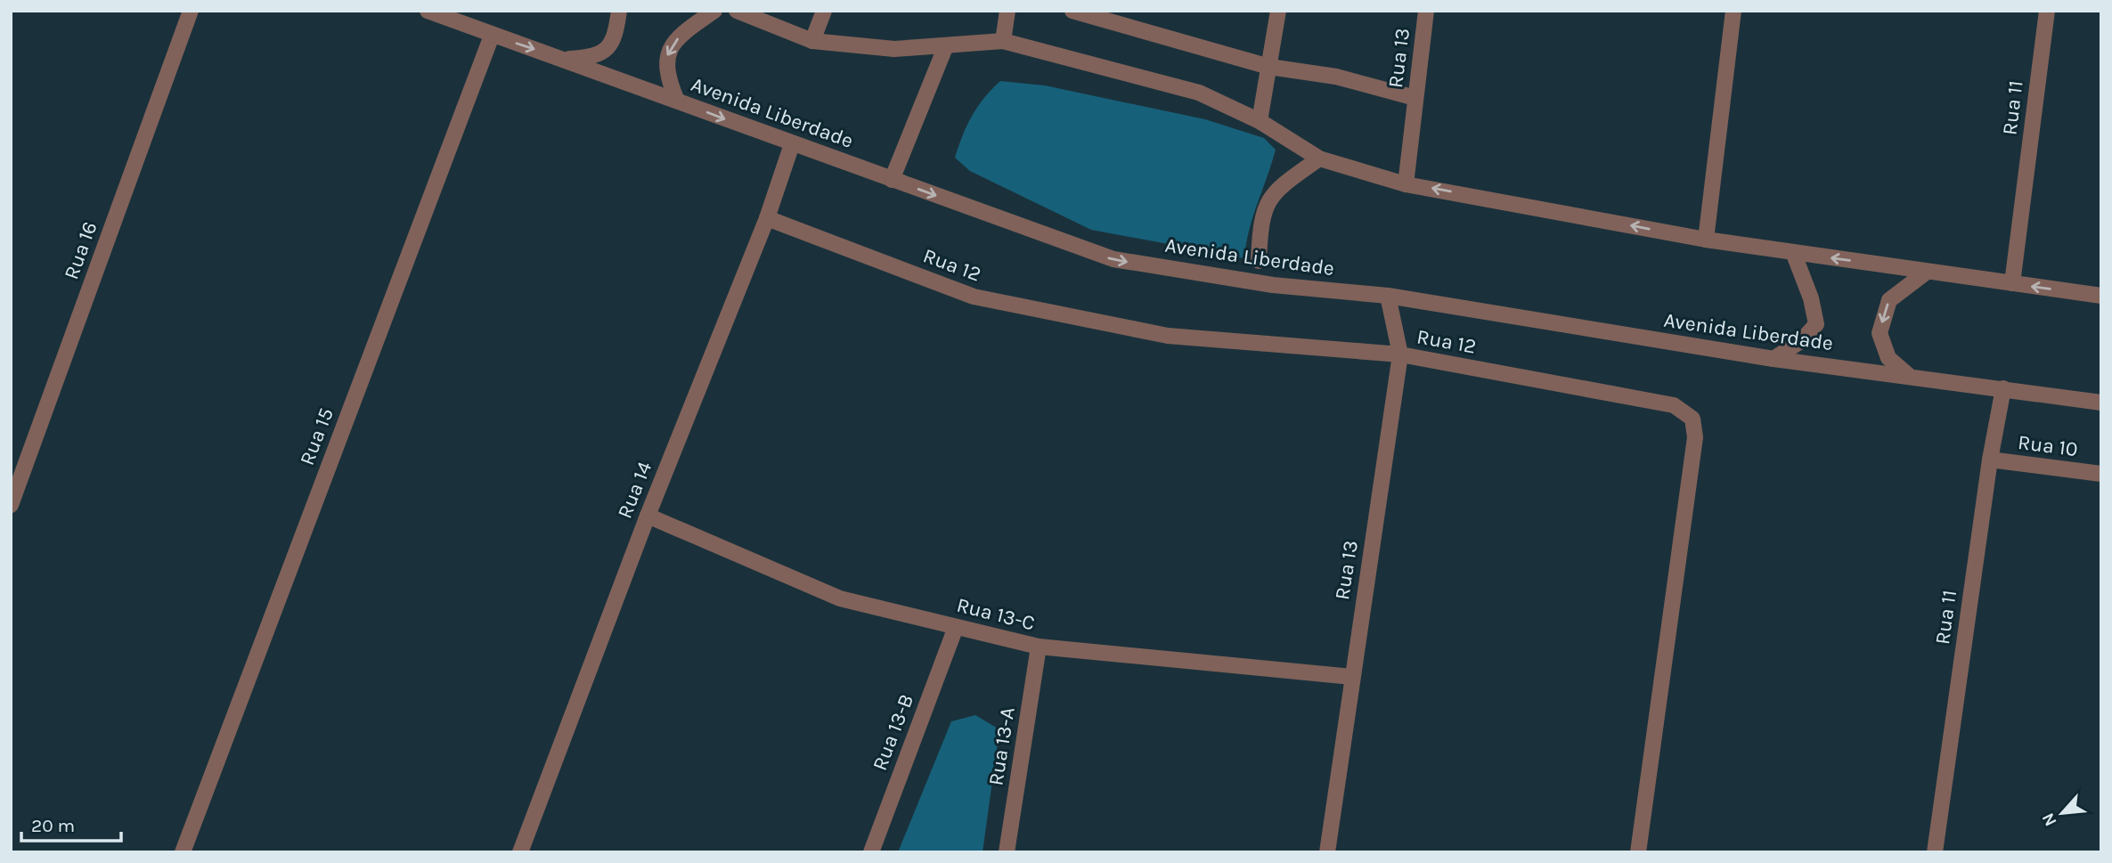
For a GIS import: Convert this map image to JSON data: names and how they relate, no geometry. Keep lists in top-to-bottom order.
{
  "streets": {
    "street": [
      "Rua 13",
      "Rua 11",
      "Avenida Liberdade",
      "Rua 16",
      "Rua 12",
      "Rua 15",
      "Rua 10",
      "Rua 14",
      "Rua 13-C",
      "Rua 13-B",
      "Rua 13-A"
    ]
  },
  "crossings": [
    ["Rua 13", "Avenida Liberdade"],
    ["Rua 13", "Rua 12"],
    ["Rua 13", "Rua 13-C"],
    ["Rua 11", "Avenida Liberdade"],
    ["Rua 11", "Rua 10"],
    ["Avenida Liberdade", "Rua 15"],
    ["Avenida Liberdade", "Rua 14"],
    ["Rua 12", "Rua 14"],
    ["Rua 14", "Rua 13-C"],
    ["Rua 13-C", "Rua 13-B"],
    ["Rua 13-C", "Rua 13-A"]
  ],
  "one_way": ["Avenida Liberdade"],
  "scale_bar": "20 m",
  "north": "bottom left"
}
